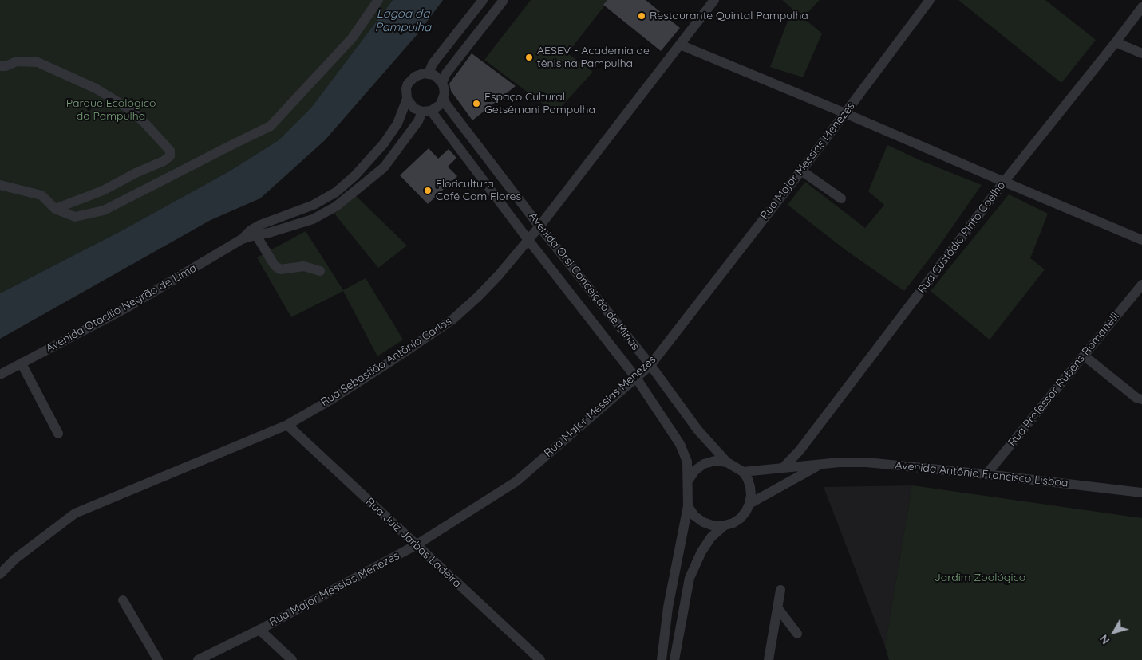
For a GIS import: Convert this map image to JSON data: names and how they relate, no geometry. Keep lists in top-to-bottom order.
{
  "streets": {
    "street": [
      "Rua Major Messias Menezes",
      "Rua Custódio Pinto Coelho",
      "Avenida Orsi Conceição de Minas",
      "Avenida Otacílio Negrão de Lima",
      "Rua Sebastião Antônio Carlos",
      "Rua Professor Rubens Romanelli",
      "Avenida Antônio Francisco Lisboa",
      "Rua Juiz Jarbas Ladeira"
    ]
  },
  "crossings": [
    ["Rua Major Messias Menezes", "Avenida Orsi Conceição de Minas"],
    ["Rua Major Messias Menezes", "Rua Juiz Jarbas Ladeira"],
    ["Rua Custódio Pinto Coelho", "Avenida Antônio Francisco Lisboa"],
    ["Avenida Orsi Conceição de Minas", "Avenida Otacílio Negrão de Lima"],
    ["Avenida Orsi Conceição de Minas", "Rua Sebastião Antônio Carlos"],
    ["Avenida Orsi Conceição de Minas", "Avenida Antônio Francisco Lisboa"],
    ["Rua Sebastião Antônio Carlos", "Rua Juiz Jarbas Ladeira"],
    ["Rua Professor Rubens Romanelli", "Avenida Antônio Francisco Lisboa"]
  ],
  "water": ["Lagoa da Pampulha"],
  "parks": ["Parque Ecológico da Pampulha", "Jardim Zoológico"],
  "places": [
    "Restaurante Quintal Pampulha",
    "AESEV - Academia de tênis na Pampulha",
    "Espaço Cultural Getsêmani Pampulha",
    "Floricultura Café Com Flores"
  ],
  "north": "bottom left"
}
